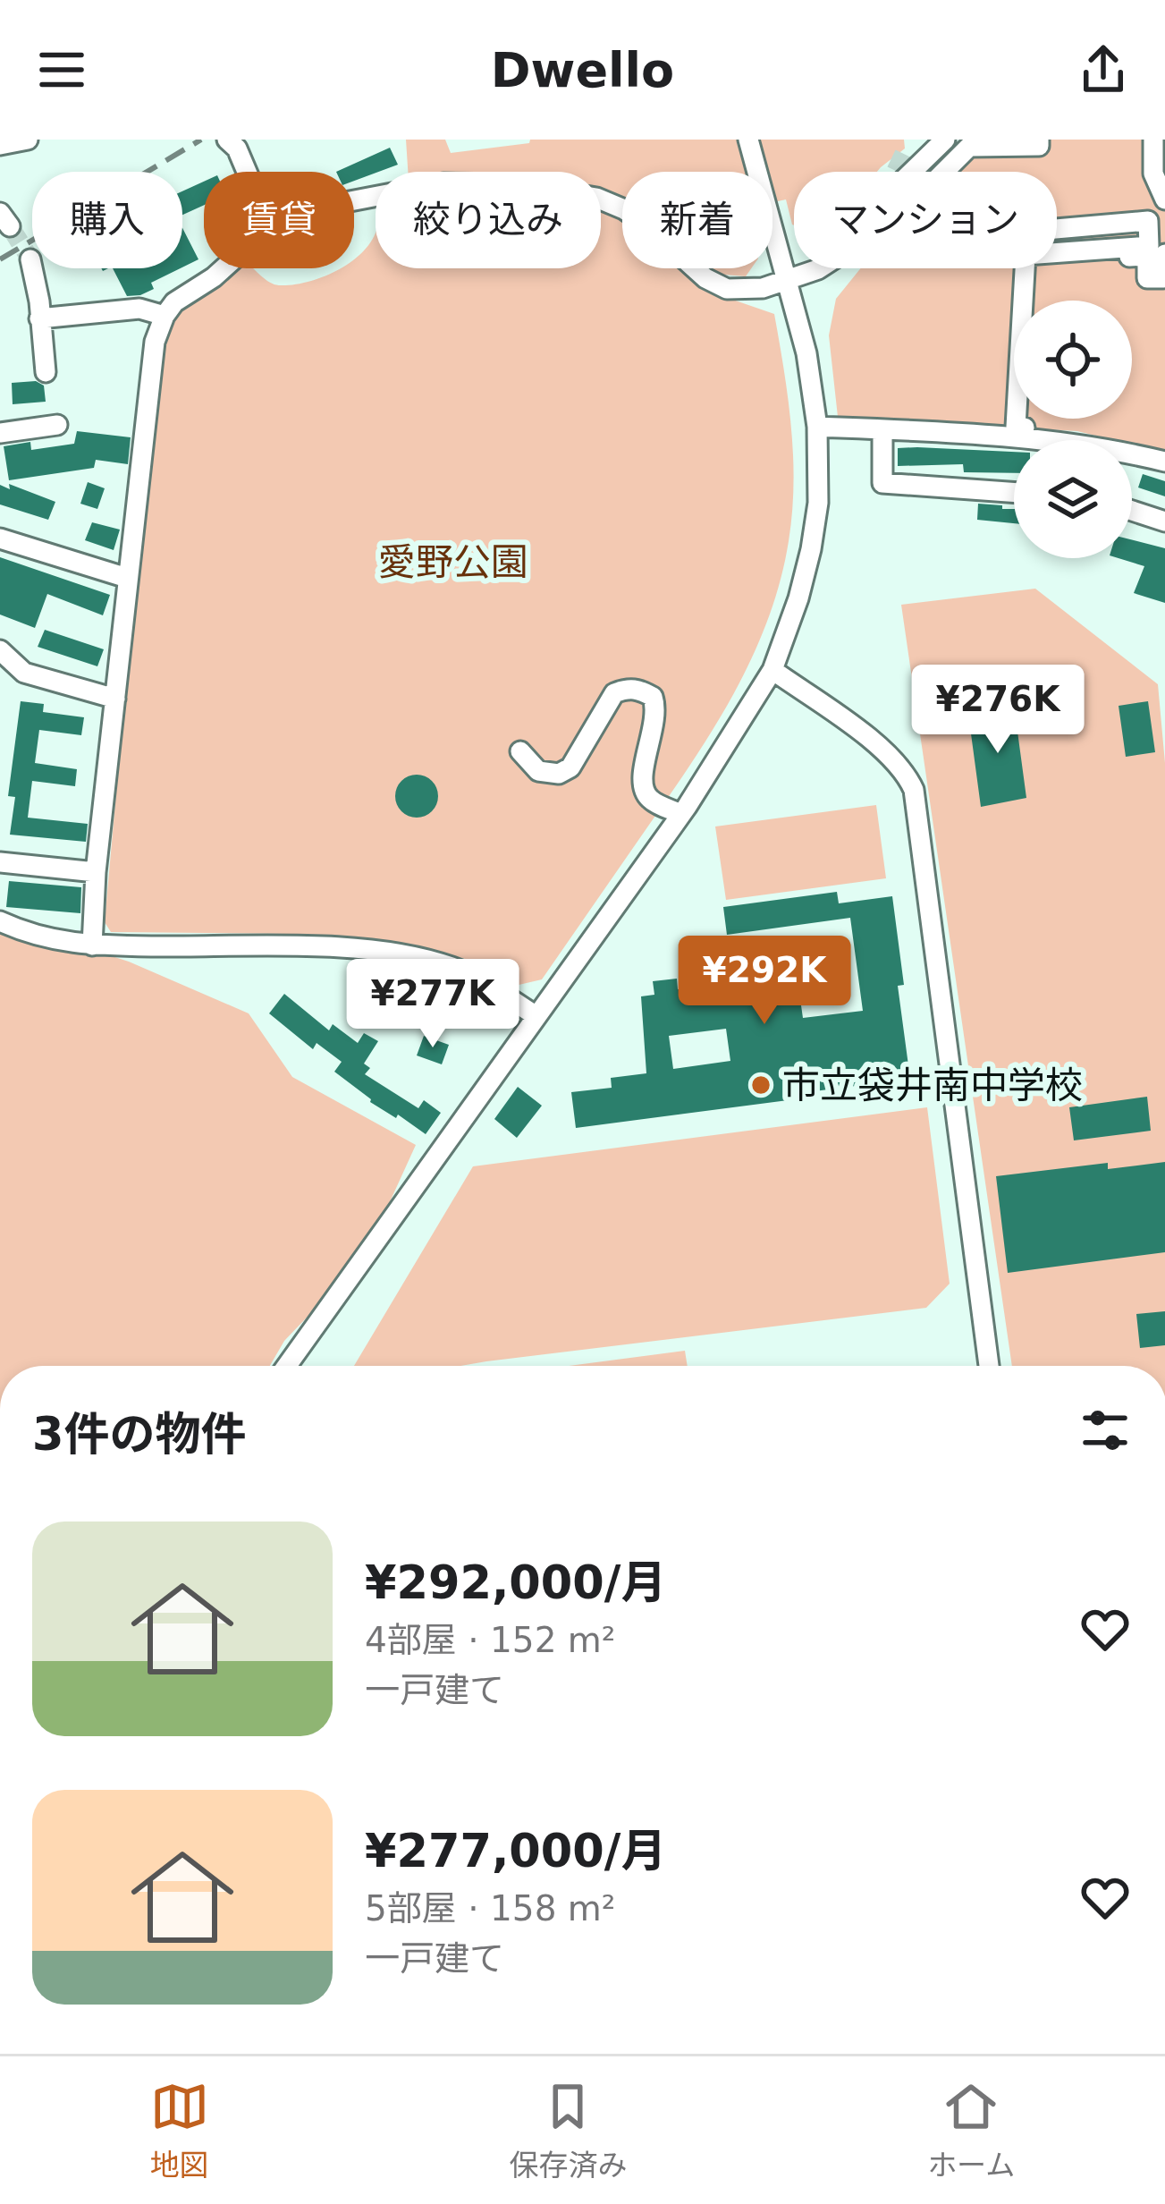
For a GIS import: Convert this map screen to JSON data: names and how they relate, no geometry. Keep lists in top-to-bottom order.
{
  "parks": ["愛野公園"],
  "places": ["市立袋井南中学校"],
  "page": {
    "header": "Dwello",
    "chip": [
      "購入",
      "賃貸",
      "絞り込み",
      "新着",
      "マンション"
    ],
    "price": ["¥276K", "¥292K", "¥277K"],
    "heading": "3件の物件",
    "list": [
      {
        "name": "¥292,000/月",
        "note": "4部屋 · 152 m² · 一戸建て"
      },
      {
        "name": "¥277,000/月",
        "note": "5部屋 · 158 m² · 一戸建て"
      }
    ],
    "tabs": ["地図", "保存済み", "ホーム"]
  }
}
